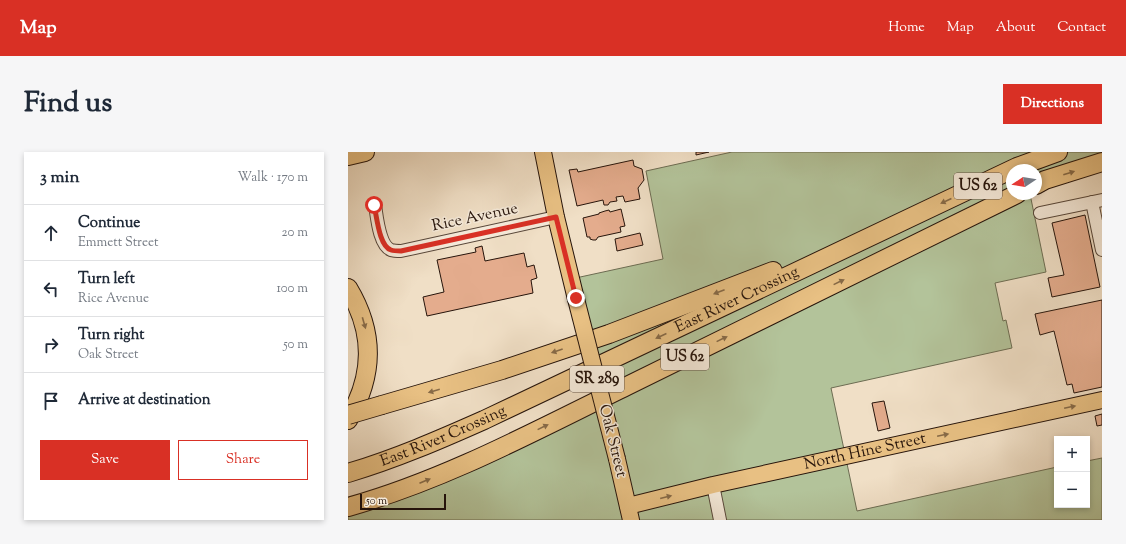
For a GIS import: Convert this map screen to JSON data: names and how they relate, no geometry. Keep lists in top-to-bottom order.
{
  "streets": {
    "highway": ["US 62", "East River Crossing"],
    "main road": ["SR 289", "Oak Street", "North Hine Street"],
    "street": ["Rice Avenue"]
  },
  "crossings": [
    ["Rice Avenue", "Oak Street"],
    ["Oak Street", "North Hine Street"]
  ],
  "one_way": ["North Hine Street"],
  "scale_bar": "50 m",
  "north": "left",
  "page": {
    "header": "Map",
    "nav": [
      "Home",
      "Map",
      "About",
      "Contact"
    ],
    "title": "Find us",
    "buttons": [
      "Directions",
      ["Save", "Share"]
    ],
    "heading": ["3 min", "Walk · 170 m"],
    "list": [
      ["Continue", "Emmett Street", "20 m"],
      ["Turn left", "Rice Avenue", "100 m"],
      ["Turn right", "Oak Street", "50 m"],
      "Arrive at destination"
    ],
    "map_buttons": ["+", "−"],
    "scale": "50 m"
  }
}
